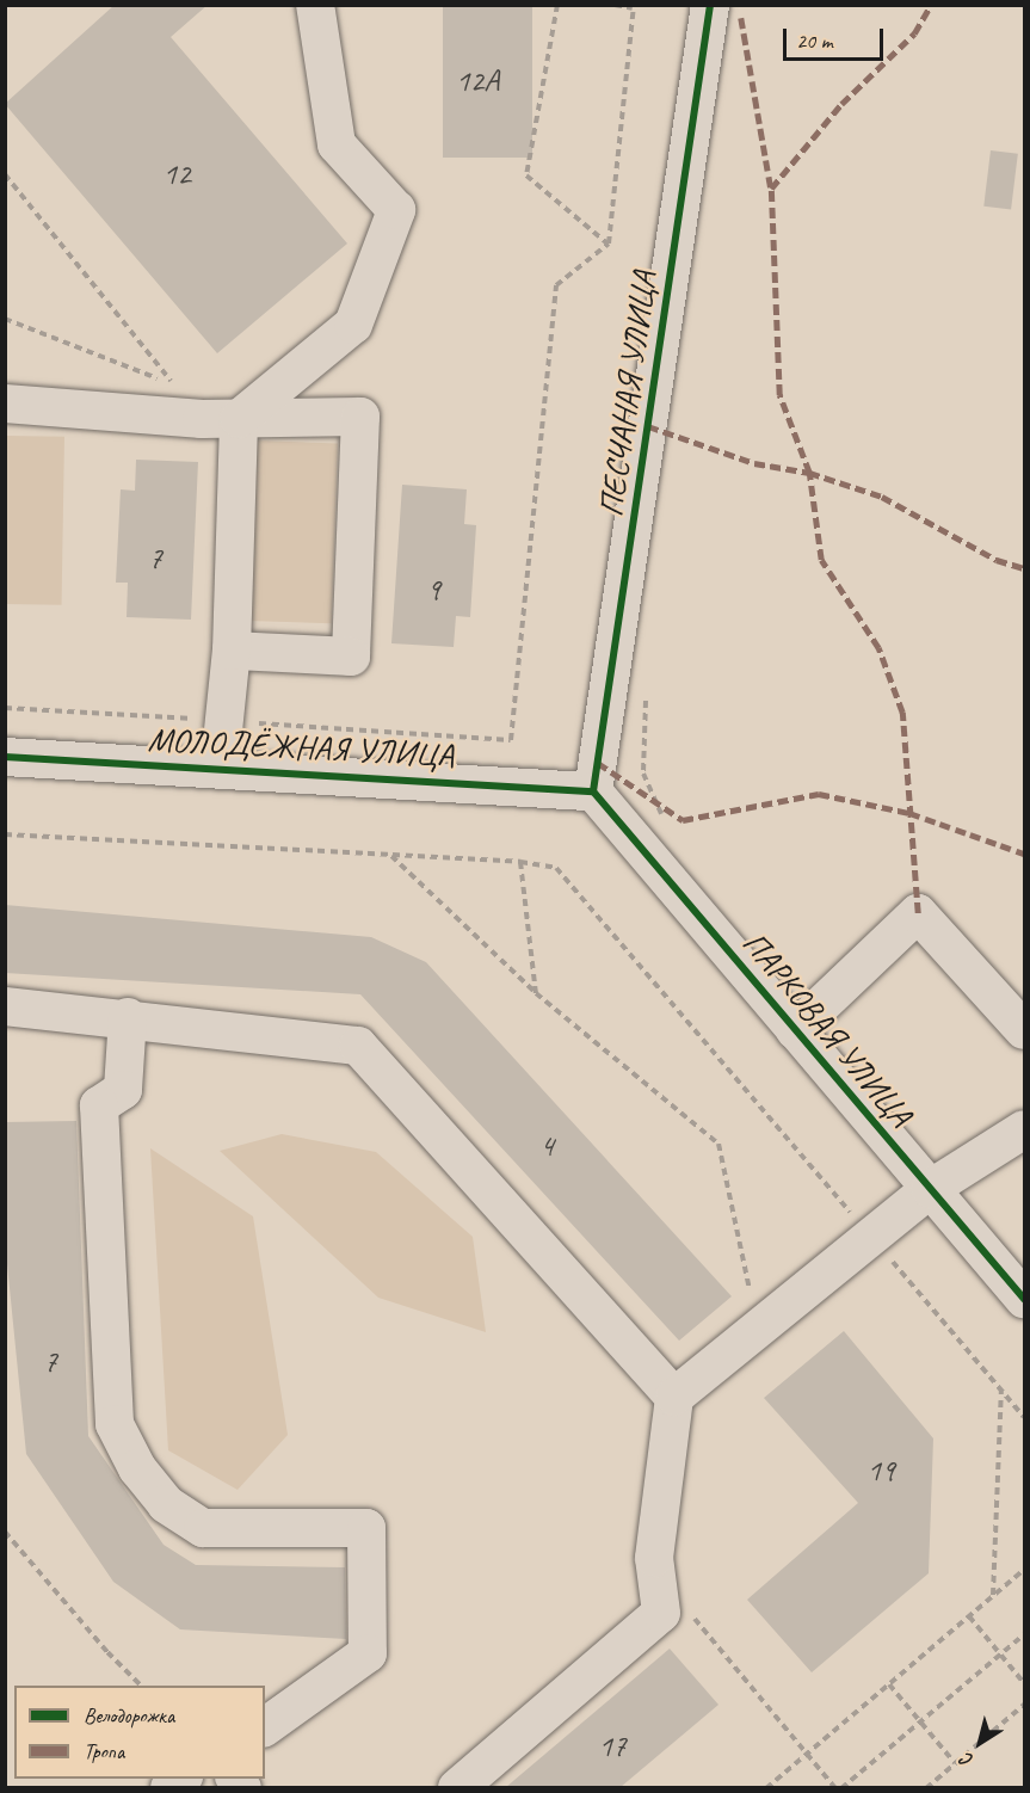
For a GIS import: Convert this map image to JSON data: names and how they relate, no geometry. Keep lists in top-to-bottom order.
{
  "streets": {
    "street": ["ПЕСЧАНАЯ УЛИЦА", "МОЛОДЁЖНАЯ УЛИЦА", "ПАРКОВАЯ УЛИЦА"]
  },
  "crossings": [
    ["ПЕСЧАНАЯ УЛИЦА", "МОЛОДЁЖНАЯ УЛИЦА"],
    ["ПЕСЧАНАЯ УЛИЦА", "ПАРКОВАЯ УЛИЦА"],
    ["МОЛОДЁЖНАЯ УЛИЦА", "ПАРКОВАЯ УЛИЦА"]
  ],
  "house_numbers": [
    "12А",
    "12",
    "7",
    "9",
    "4",
    "7",
    "19",
    "17"
  ],
  "legend": ["Велодорожка", "Тропа"],
  "scale_bar": "20 m",
  "north": "bottom left"
}
